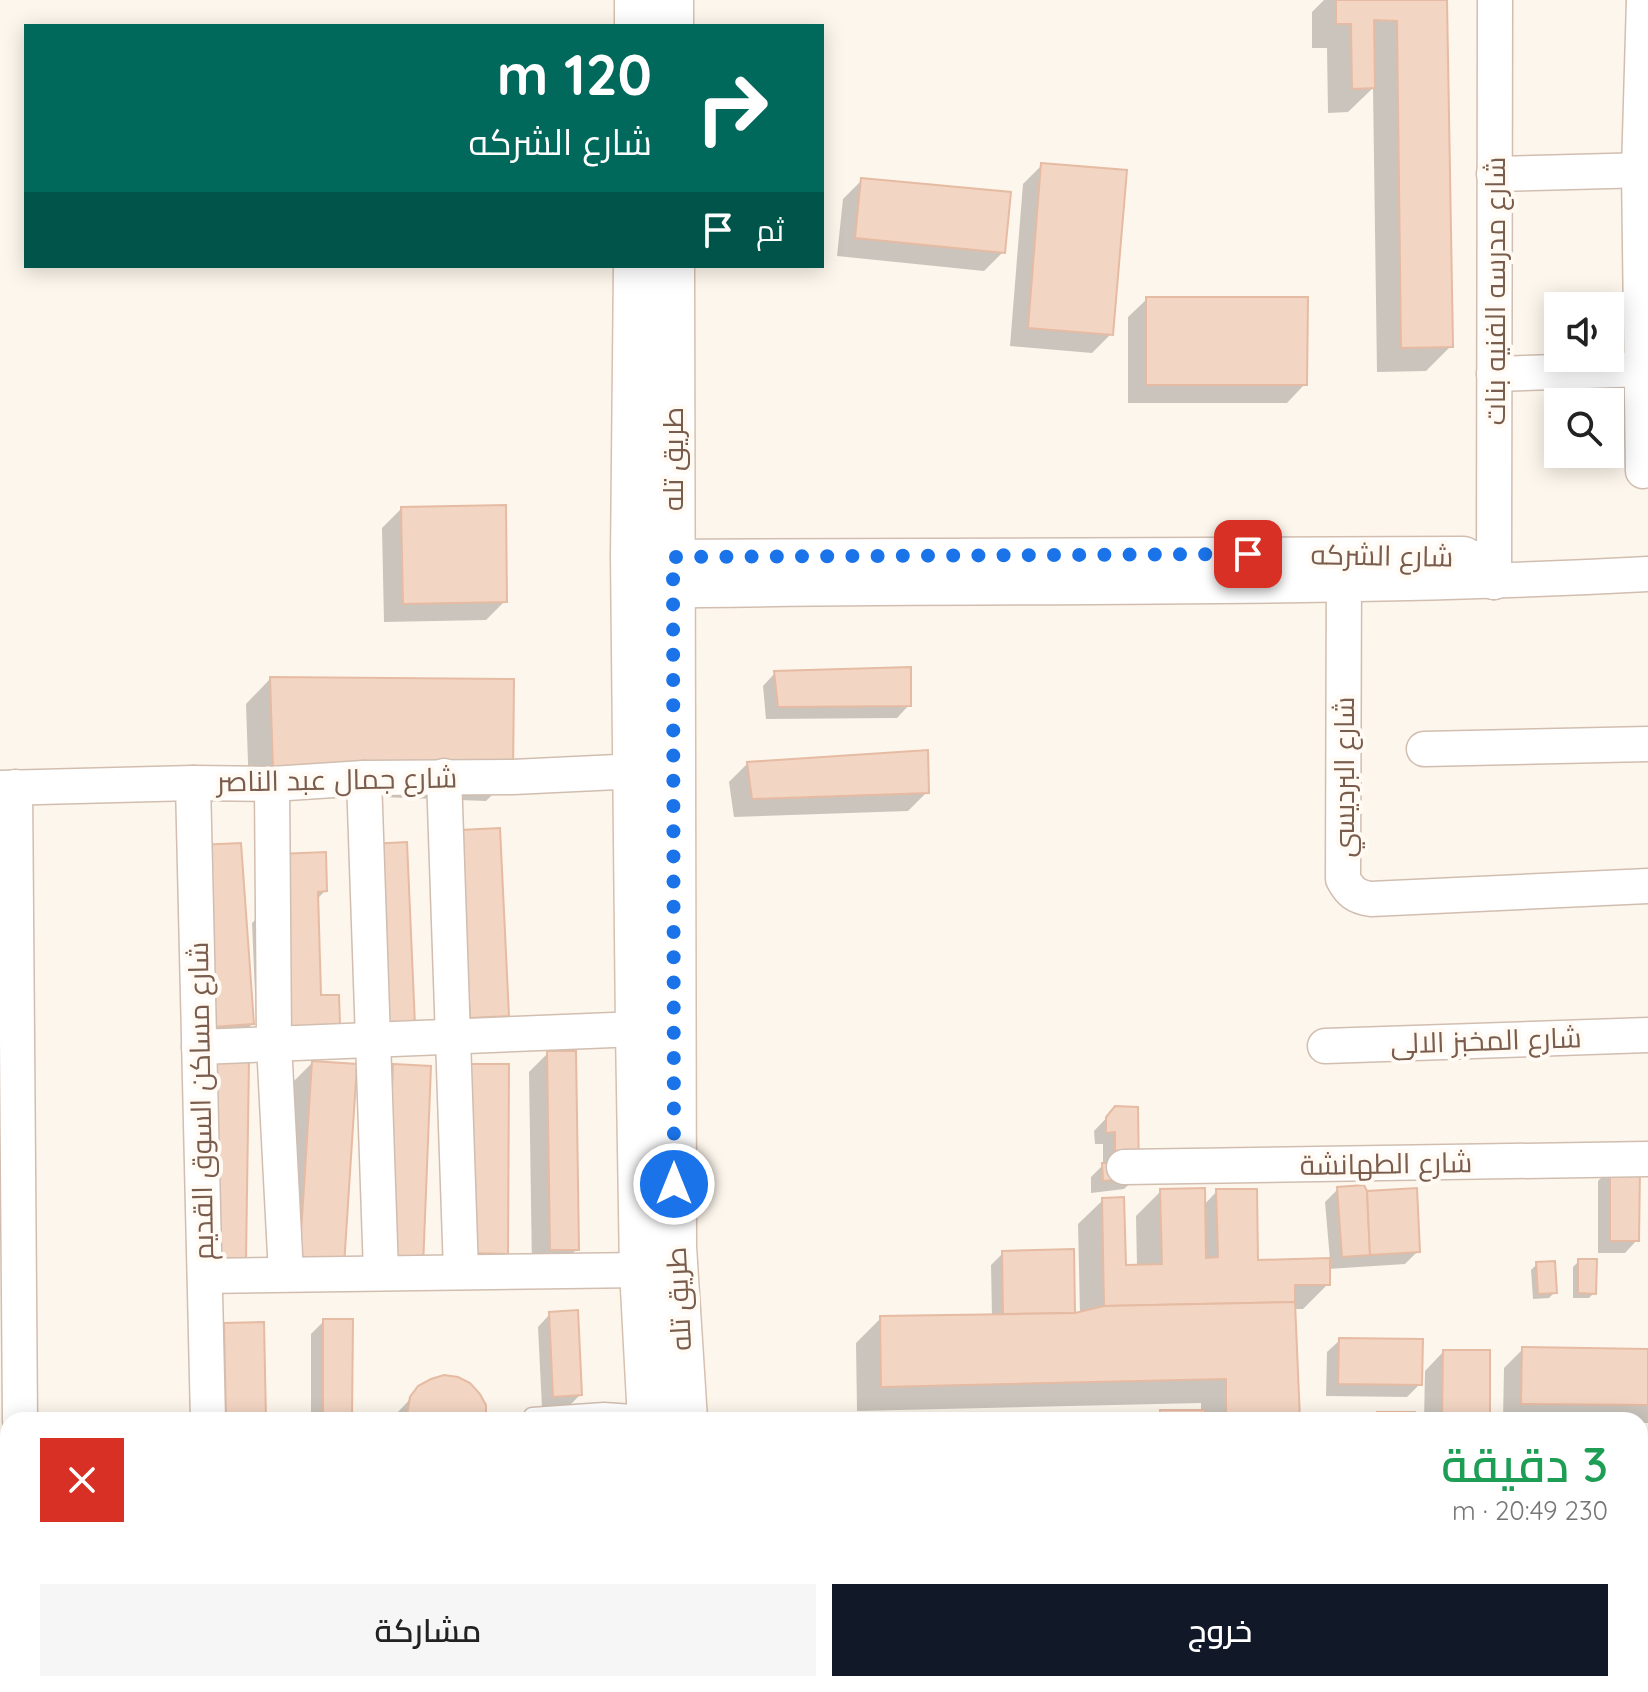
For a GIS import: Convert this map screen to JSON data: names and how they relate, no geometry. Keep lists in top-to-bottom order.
{
  "streets": {
    "main road": ["طريق تله"],
    "street": [
      "شارع مدرسه الفنيه بنات",
      "شارع الشركه",
      "شارع البرديسي",
      "شارع جمال عبد الناصر",
      "شارع المخبز الالى",
      "شارع مساكن السوق القديم",
      "شارع الطهانشة"
    ]
  },
  "crossings": [
    ["شارع مدرسه الفنيه بنات", "شارع الشركه"],
    ["طريق تله", "شارع الشركه"],
    ["طريق تله", "شارع جمال عبد الناصر"],
    ["شارع الشركه", "شارع البرديسي"],
    ["شارع جمال عبد الناصر", "شارع مساكن السوق القديم"]
  ],
  "page": {
    "turn": ["120 m", "شارع الشركه"],
    "then": "ثم",
    "heading": ["3 دقيقة", "230 m · 20:49"],
    "buttons": ["خروج", "مشاركة"]
  }
}
